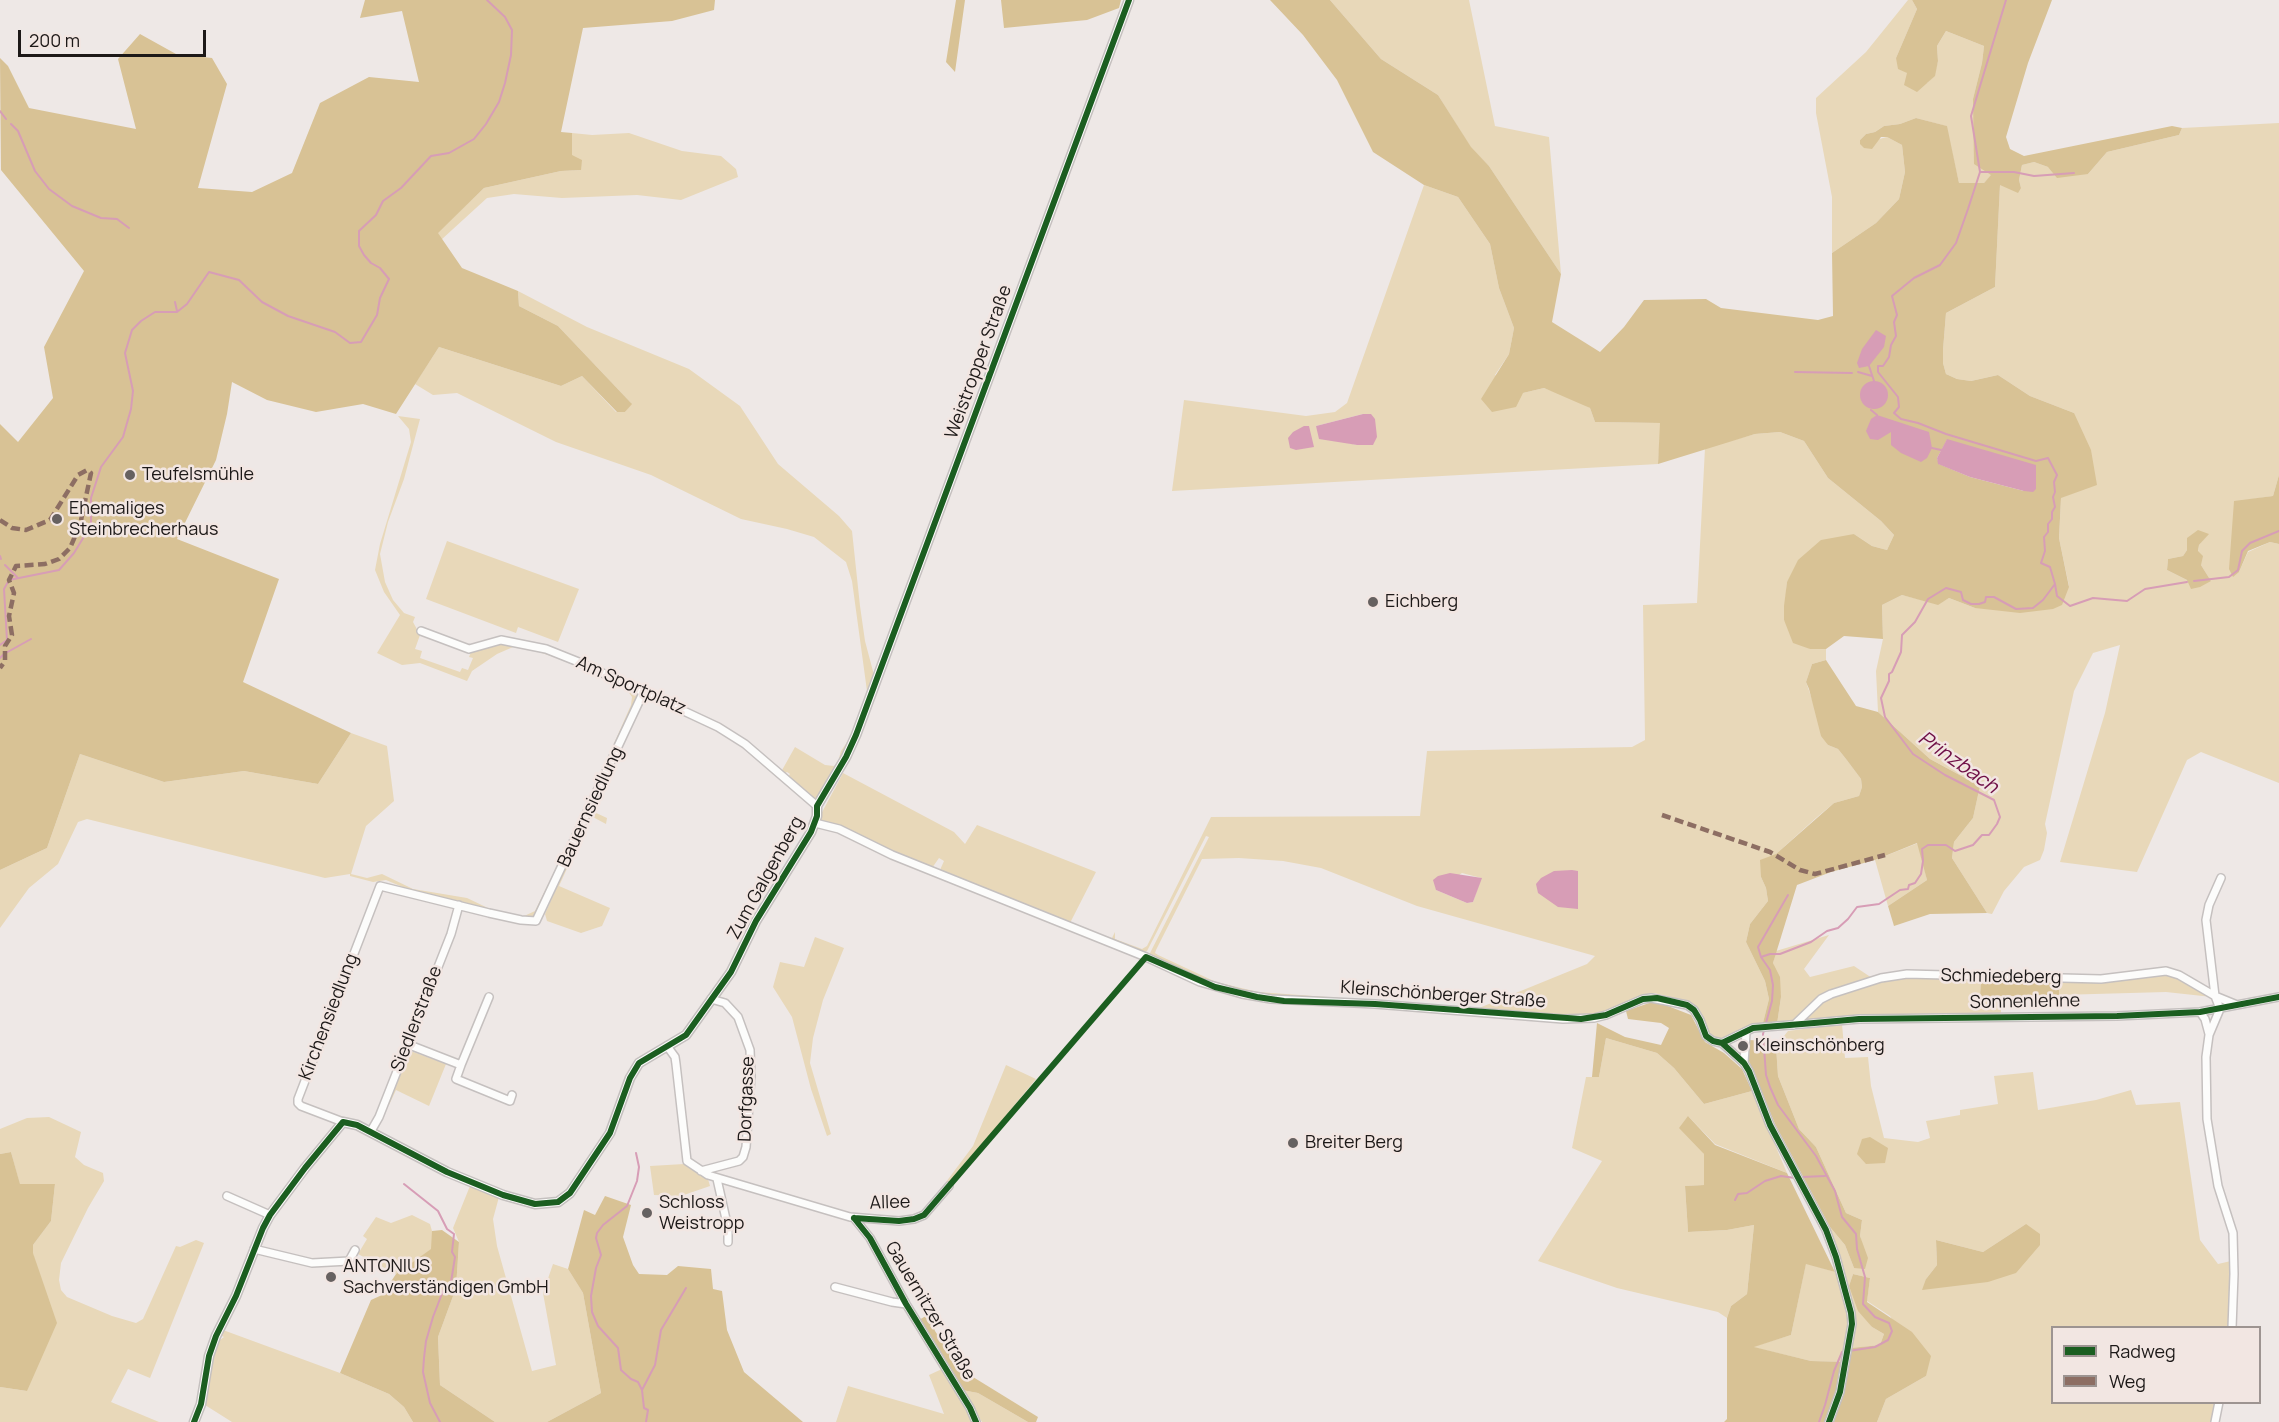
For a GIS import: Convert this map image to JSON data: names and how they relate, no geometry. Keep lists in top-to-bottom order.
{
  "streets": {
    "street": [
      "Weistropper Straße",
      "Am Sportplatz",
      "Bauernsiedlung",
      "Zum Galgenberg",
      "Schmiedeberg",
      "Kleinschönberger Straße",
      "Sonnenlehne",
      "Kirchensiedlung",
      "Siedlerstraße",
      "Dorfgasse",
      "Allee",
      "Gauernitzer Straße"
    ]
  },
  "crossings": [
    ["Weistropper Straße", "Zum Galgenberg"],
    ["Am Sportplatz", "Bauernsiedlung"],
    ["Am Sportplatz", "Zum Galgenberg"],
    ["Bauernsiedlung", "Kirchensiedlung"],
    ["Bauernsiedlung", "Siedlerstraße"],
    ["Zum Galgenberg", "Kleinschönberger Straße"],
    ["Zum Galgenberg", "Dorfgasse"],
    ["Schmiedeberg", "Sonnenlehne"],
    ["Kirchensiedlung", "Siedlerstraße"],
    ["Dorfgasse", "Allee"],
    ["Allee", "Gauernitzer Straße"]
  ],
  "water": ["Prinzbach"],
  "places": [
    "Teufelsmühle",
    "Ehemaliges Steinbrecherhaus",
    "Eichberg",
    "Kleinschönberg",
    "Breiter Berg",
    "Schloss Weistropp",
    "ANTONIUS Sachverständigen GmbH"
  ],
  "legend": ["Radweg", "Weg"],
  "scale_bar": "200 m"
}
